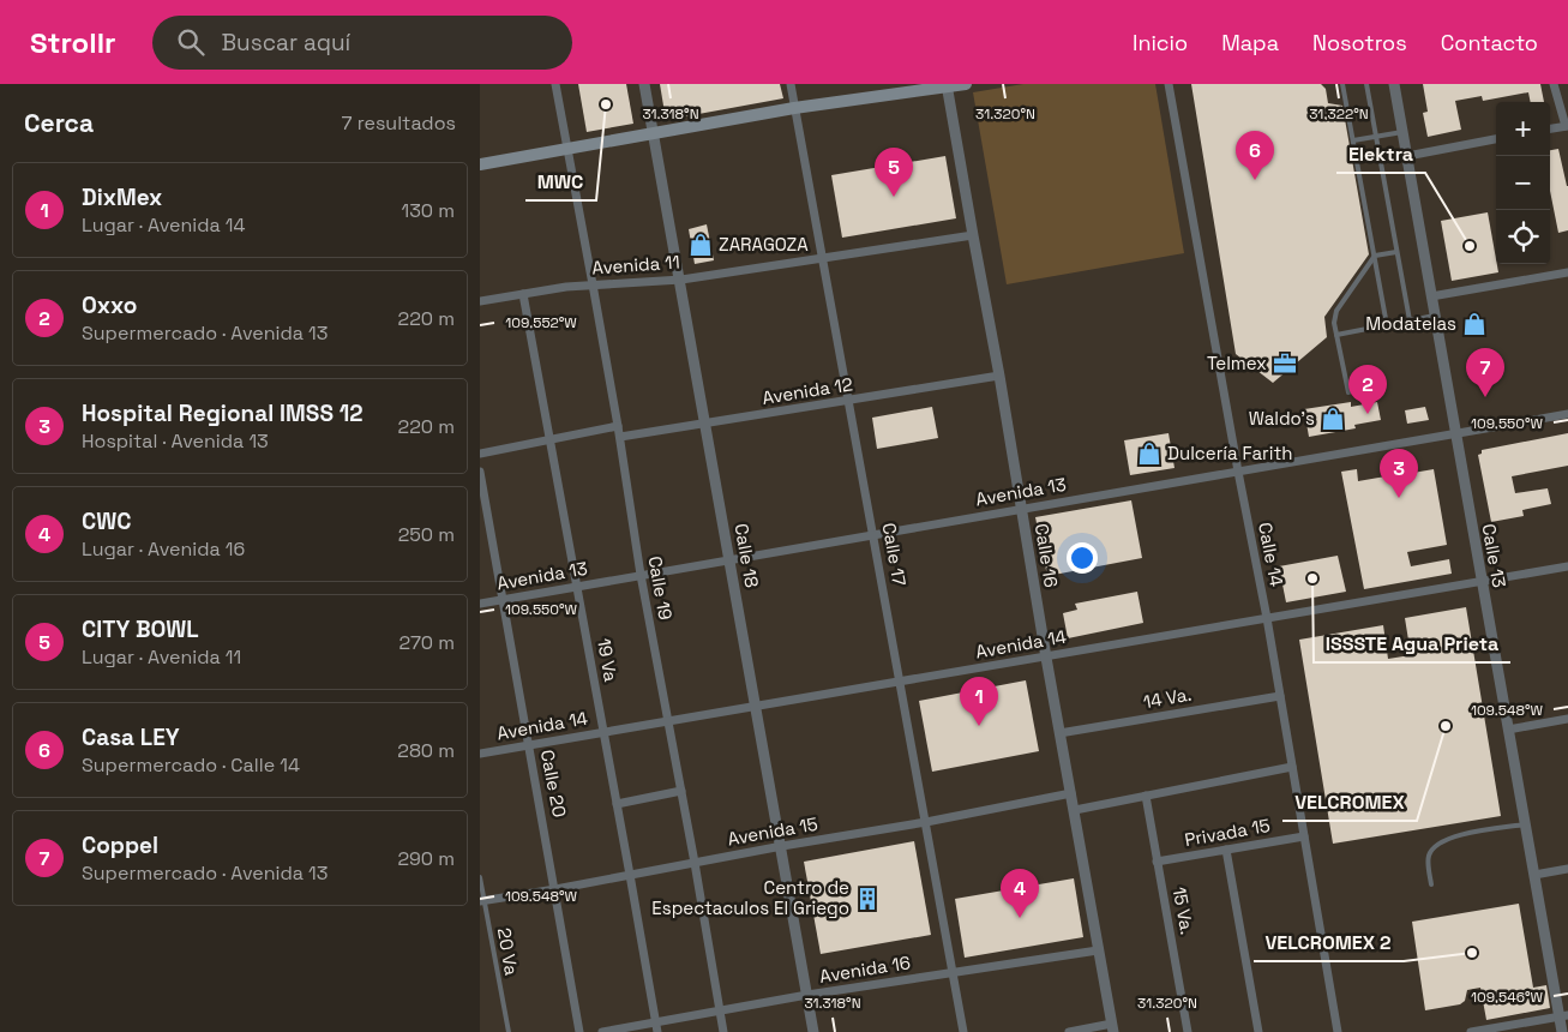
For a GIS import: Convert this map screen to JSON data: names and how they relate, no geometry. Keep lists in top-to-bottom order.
{
  "streets": {
    "street": [
      "Avenida 11",
      "Avenida 12",
      "Avenida 13",
      "Calle 17",
      "Calle 14",
      "Calle 18",
      "Calle 16",
      "Calle 13",
      "Calle 19",
      "Avenida 14",
      "19 Va",
      "14 Va.",
      "Calle 20",
      "Avenida 15",
      "Privada 15",
      "15 Va.",
      "Avenida 16"
    ],
    "lane": ["20 Va"]
  },
  "crossings": [
    ["Avenida 11", "Calle 17"],
    ["Avenida 11", "Calle 18"],
    ["Avenida 11", "Calle 16"],
    ["Avenida 11", "Calle 19"],
    ["Avenida 11", "19 Va"],
    ["Avenida 12", "Calle 17"],
    ["Avenida 12", "Calle 18"],
    ["Avenida 12", "Calle 16"],
    ["Avenida 12", "Calle 19"],
    ["Avenida 13", "Calle 17"],
    ["Avenida 13", "Calle 14"],
    ["Avenida 13", "Calle 18"],
    ["Avenida 13", "Calle 16"],
    ["Avenida 13", "Calle 13"],
    ["Avenida 13", "Calle 19"],
    ["Avenida 13", "19 Va"],
    ["Avenida 13", "Calle 20"],
    ["Calle 17", "Avenida 14"],
    ["Calle 17", "Avenida 15"],
    ["Calle 17", "Avenida 16"],
    ["Calle 14", "Avenida 14"],
    ["Calle 14", "14 Va."],
    ["Calle 14", "Privada 15"],
    ["Calle 18", "Avenida 14"],
    ["Calle 18", "Avenida 15"],
    ["Calle 18", "Avenida 16"],
    ["Calle 16", "Avenida 14"],
    ["Calle 16", "14 Va."],
    ["Calle 16", "Avenida 15"],
    ["Calle 16", "Avenida 16"],
    ["Calle 13", "Avenida 14"],
    ["Calle 19", "Avenida 14"],
    ["Calle 19", "Avenida 15"],
    ["Calle 19", "Avenida 16"],
    ["Avenida 14", "19 Va"],
    ["Avenida 14", "Calle 20"],
    ["19 Va", "Avenida 15"],
    ["19 Va", "Avenida 16"],
    ["Calle 20", "Avenida 15"],
    ["Avenida 15", "20 Va"],
    ["Privada 15", "15 Va."]
  ],
  "places": {
    "other": [
      "MWC",
      "Elektra",
      "ISSSTE Agua Prieta",
      "VELCROMEX",
      "VELCROMEX 2"
    ],
    "shop": [
      "ZARAGOZA",
      "Modatelas",
      "Waldo's",
      "Dulcería Farith"
    ],
    "office": ["Telmex"],
    "building": ["Centro de Espectaculos El Griego"]
  },
  "page": {
    "header": "Strollr",
    "search": "Buscar aquí",
    "nav": [
      "Inicio",
      "Mapa",
      "Nosotros",
      "Contacto"
    ],
    "heading": ["Cerca", "7 resultados"],
    "map_buttons": ["+", "−"],
    "pins": [
      "6",
      "5",
      "7",
      "2",
      "3",
      "1",
      "4"
    ],
    "list": [
      {
        "mark": "1",
        "name": "DixMex",
        "note": "Lugar · Avenida 14",
        "value": "130 m"
      },
      {
        "mark": "2",
        "name": "Oxxo",
        "note": "Supermercado · Avenida 13",
        "value": "220 m"
      },
      {
        "mark": "3",
        "name": "Hospital Regional IMSS 12",
        "note": "Hospital · Avenida 13",
        "value": "220 m"
      },
      {
        "mark": "4",
        "name": "CWC",
        "note": "Lugar · Avenida 16",
        "value": "250 m"
      },
      {
        "mark": "5",
        "name": "CITY BOWL",
        "note": "Lugar · Avenida 11",
        "value": "270 m"
      },
      {
        "mark": "6",
        "name": "Casa LEY",
        "note": "Supermercado · Calle 14",
        "value": "280 m"
      },
      {
        "mark": "7",
        "name": "Coppel",
        "note": "Supermercado · Avenida 13",
        "value": "290 m"
      }
    ]
  },
  "coordinates": [
    "31.318°N",
    "31.320°N",
    "31.322°N",
    "109.552°W",
    "109.550°W",
    "109.548°W",
    "109.546°W"
  ]
}
